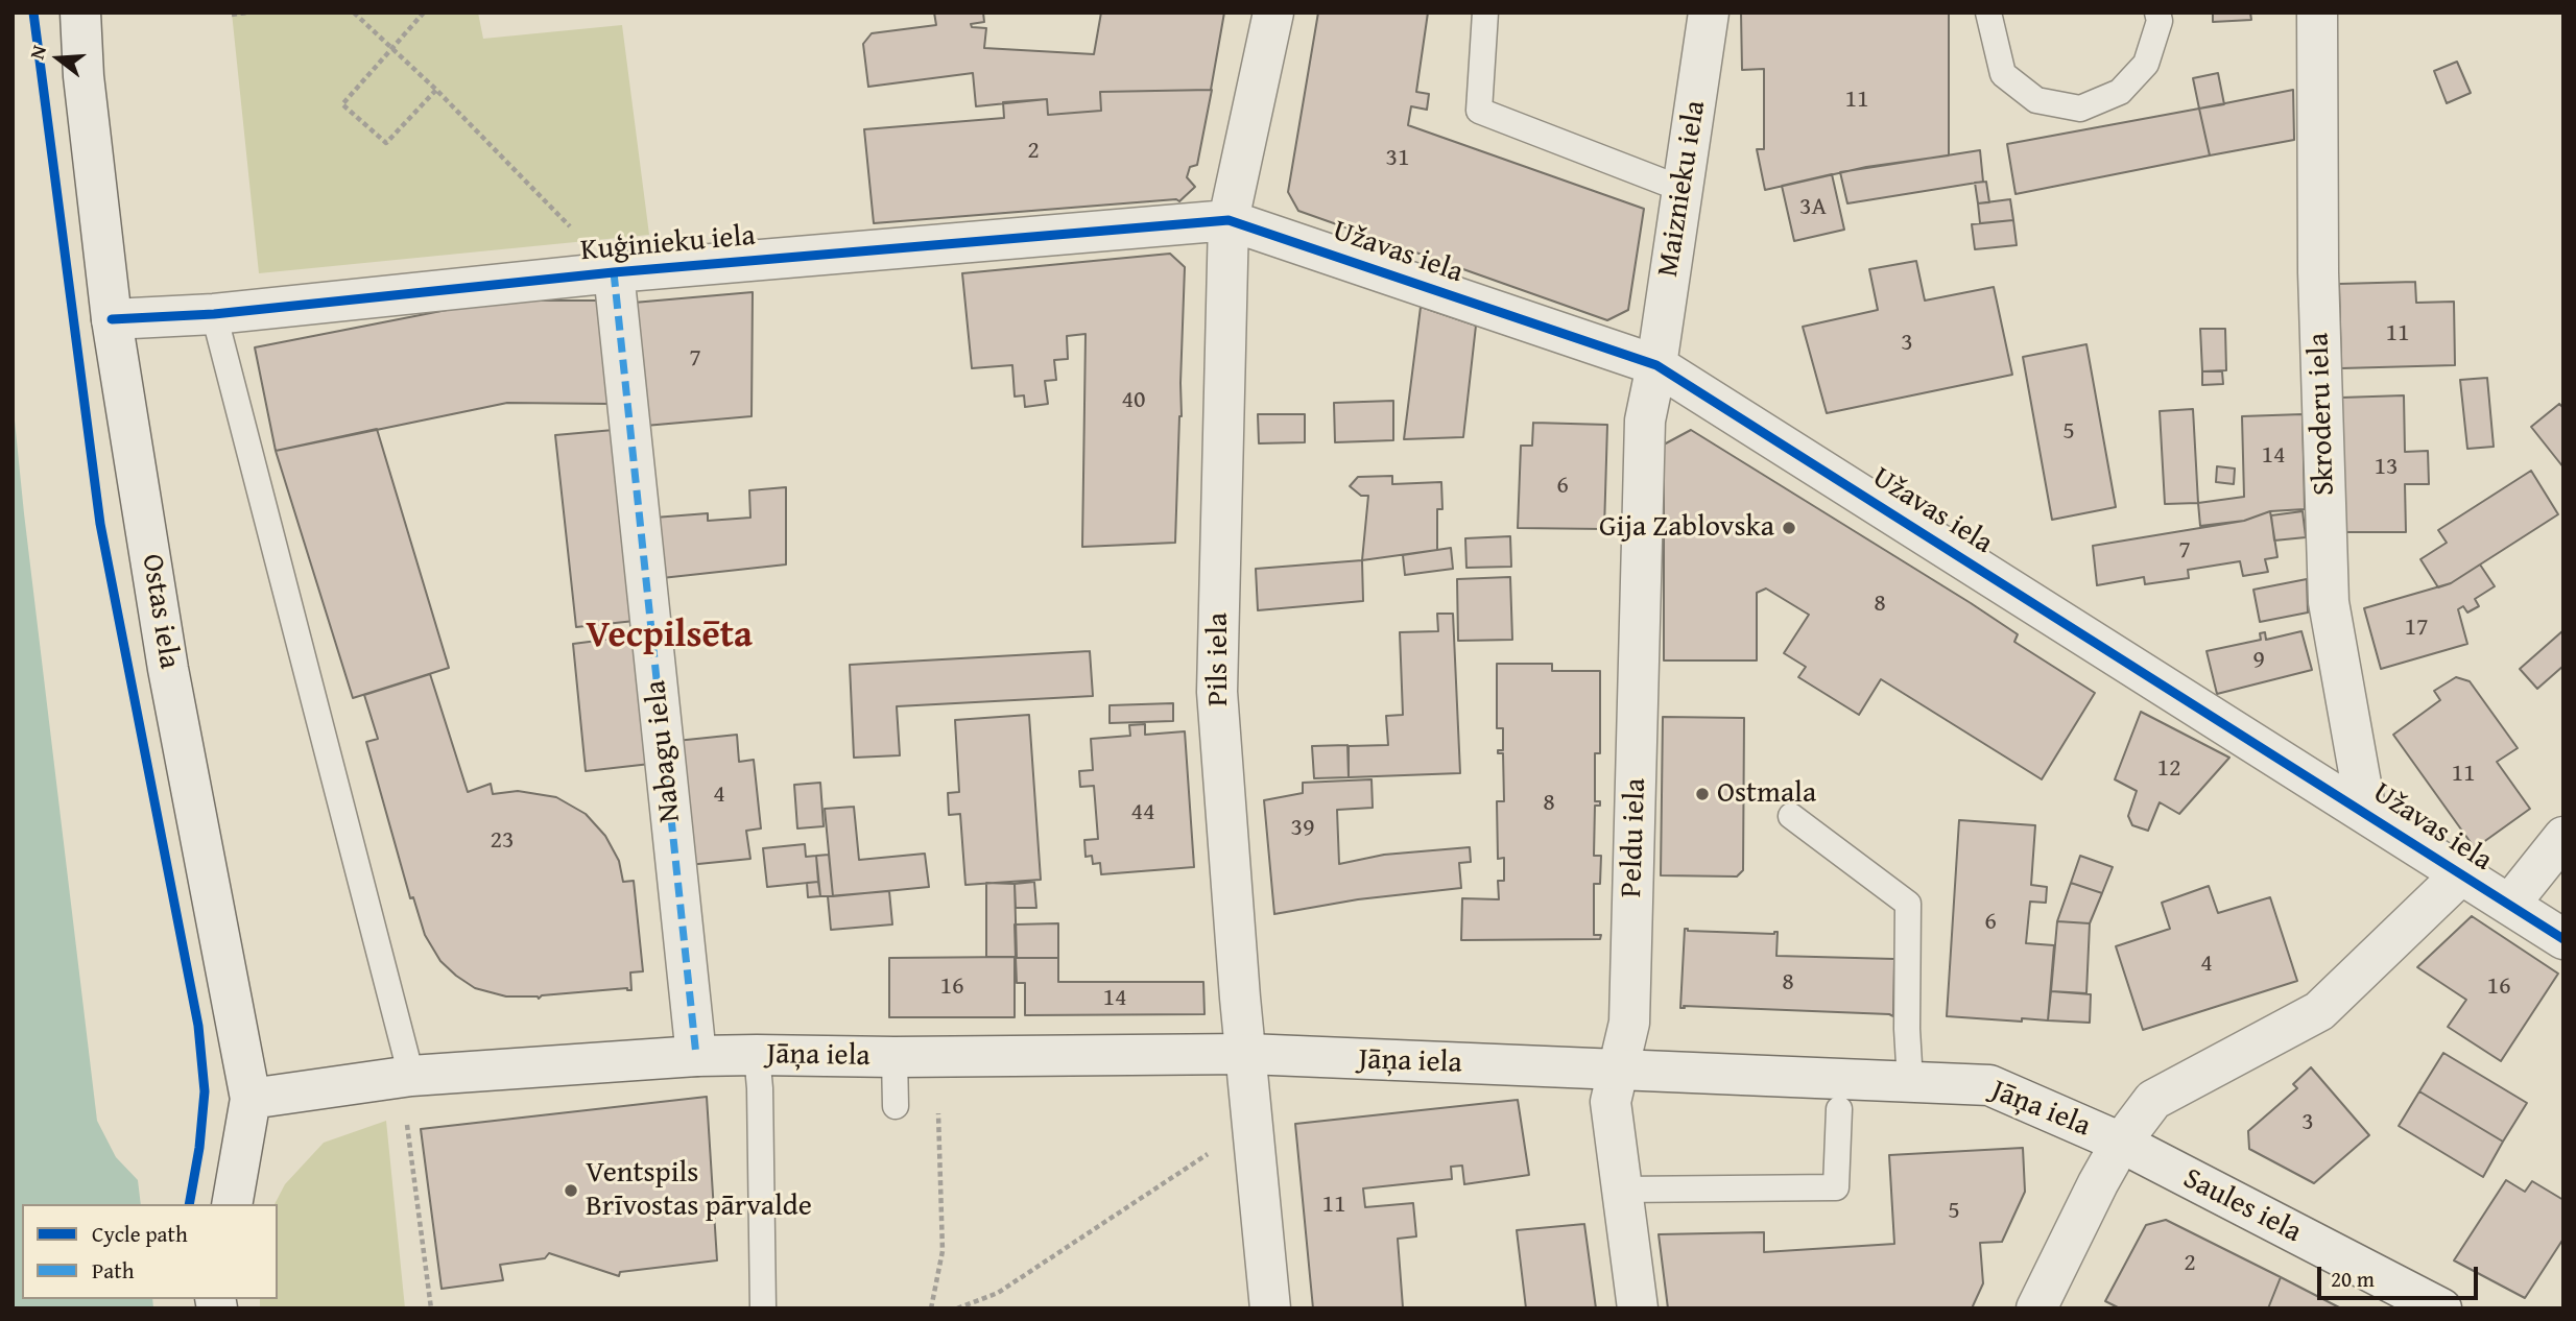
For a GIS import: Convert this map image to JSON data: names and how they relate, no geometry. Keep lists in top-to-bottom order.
{
  "streets": {
    "street": [
      "Maiznieku iela",
      "Kuģinieku iela",
      "Užavas iela",
      "Skroderu iela",
      "Ostas iela",
      "Pils iela",
      "Nabagu iela",
      "Peldu iela",
      "Jāņa iela",
      "Saules iela"
    ]
  },
  "crossings": [
    ["Maiznieku iela", "Užavas iela"],
    ["Maiznieku iela", "Peldu iela"],
    ["Kuģinieku iela", "Užavas iela"],
    ["Kuģinieku iela", "Ostas iela"],
    ["Kuģinieku iela", "Pils iela"],
    ["Kuģinieku iela", "Nabagu iela"],
    ["Užavas iela", "Skroderu iela"],
    ["Užavas iela", "Pils iela"],
    ["Užavas iela", "Peldu iela"],
    ["Užavas iela", "Jāņa iela"],
    ["Ostas iela", "Jāņa iela"],
    ["Pils iela", "Jāņa iela"],
    ["Nabagu iela", "Jāņa iela"],
    ["Peldu iela", "Jāņa iela"],
    ["Jāņa iela", "Saules iela"]
  ],
  "districts": ["Vecpilsēta"],
  "places": ["Gija Zablovska", "Ostmala", "Ventspils Brīvostas pārvalde"],
  "house_numbers": [
    "11",
    "2",
    "31",
    "3A",
    "11",
    "3",
    "7",
    "40",
    "5",
    "14",
    "13",
    "6",
    "7",
    "8",
    "17",
    "9",
    "12",
    "11",
    "4",
    "8",
    "44",
    "39",
    "23",
    "6",
    "4",
    "8",
    "16",
    "16",
    "14",
    "3",
    "11",
    "5",
    "2"
  ],
  "legend": ["Cycle path", "Path"],
  "scale_bar": "20 m",
  "north": "left"
}
